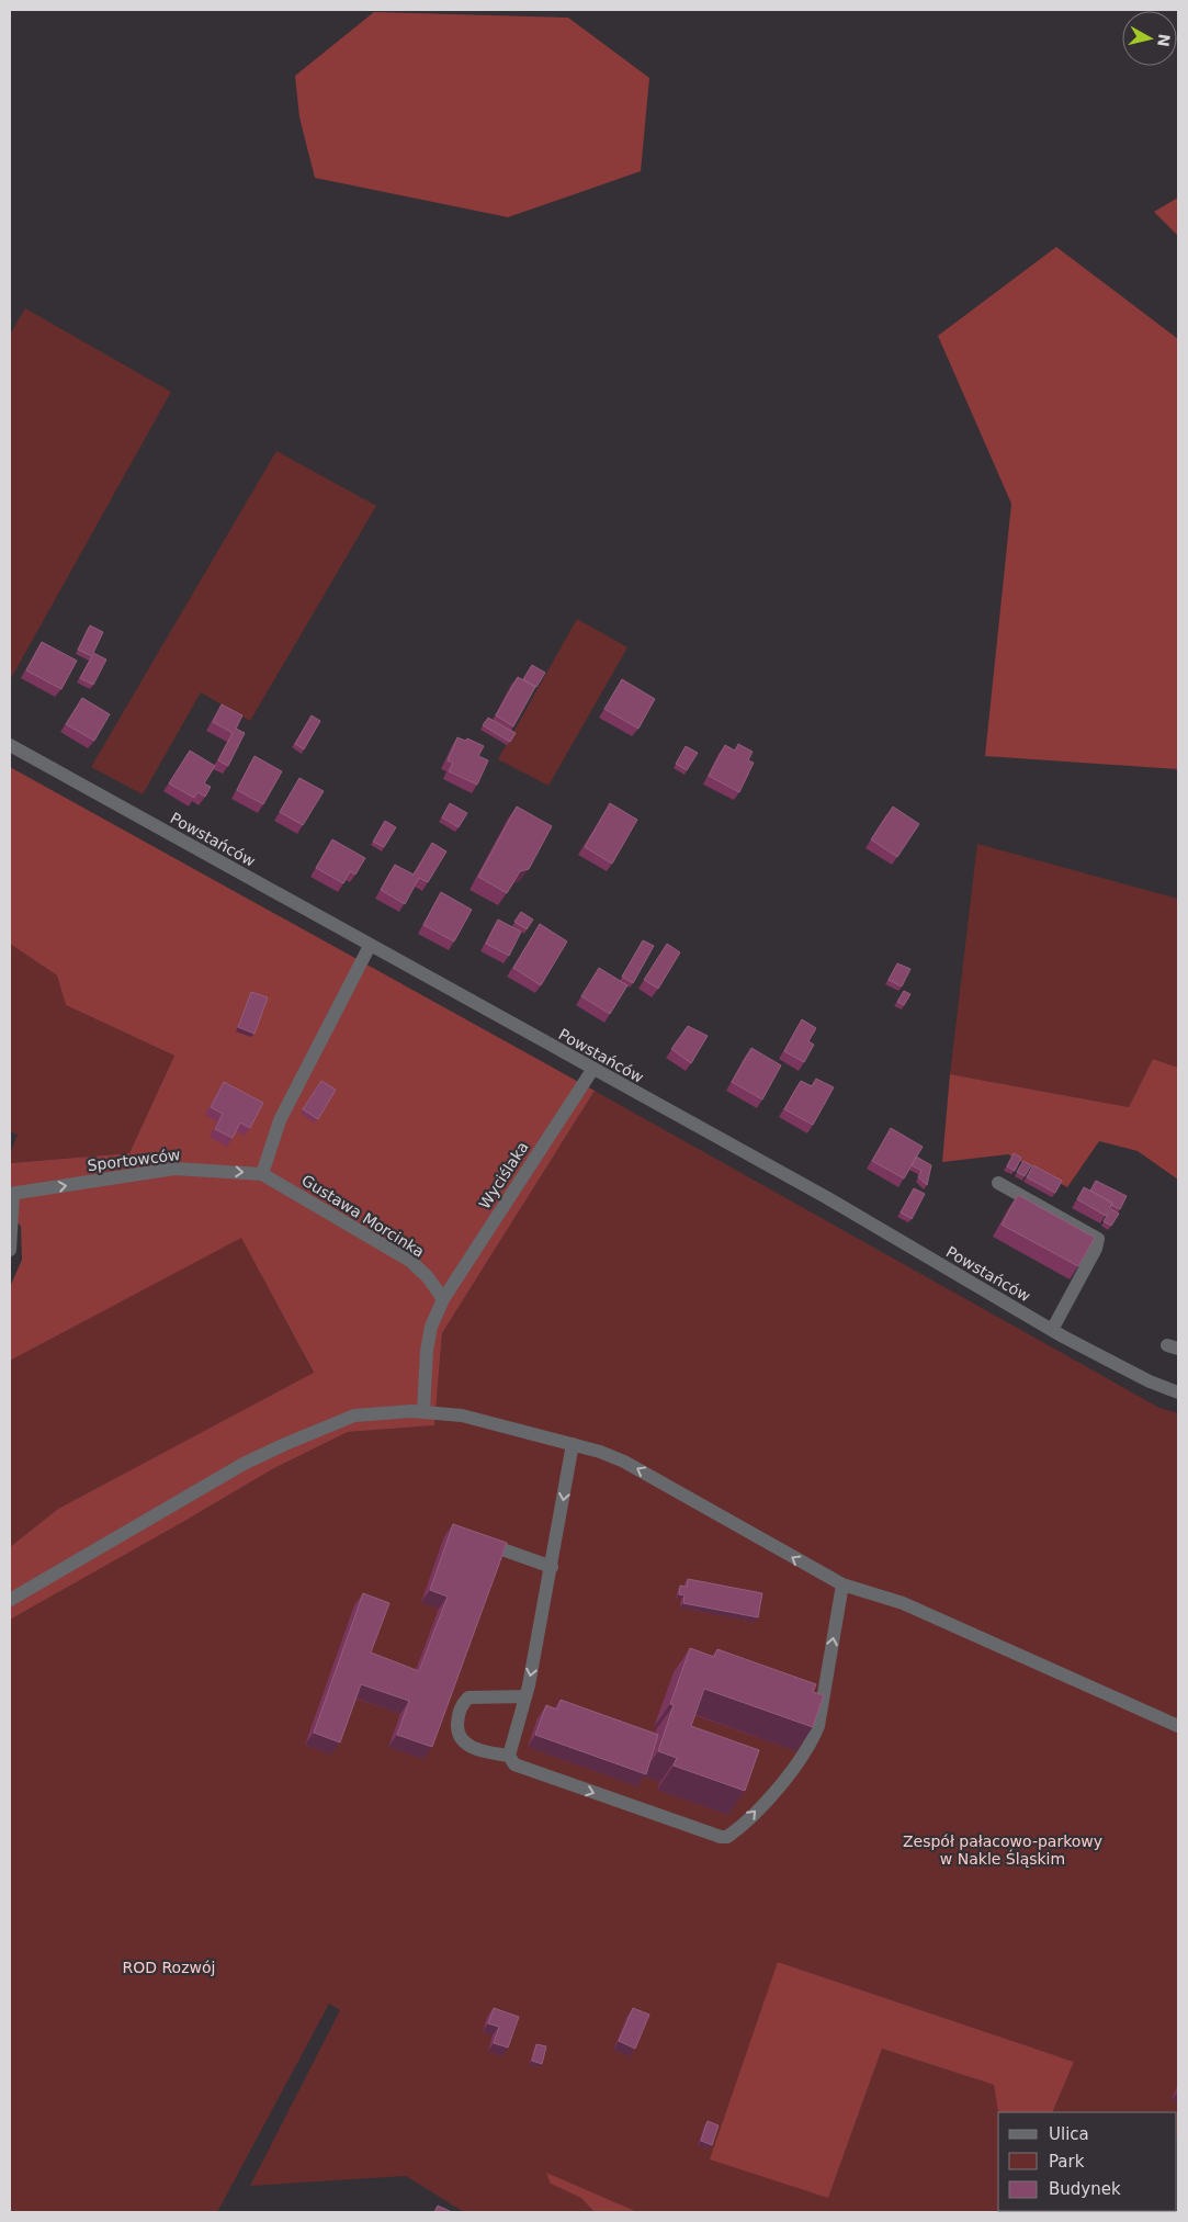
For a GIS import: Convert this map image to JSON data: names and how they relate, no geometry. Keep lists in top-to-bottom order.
{
  "streets": {
    "street": [
      "Powstańców",
      "Sportowców",
      "Wyciślaka",
      "Gustawa Morcinka"
    ]
  },
  "crossings": [
    ["Powstańców", "Wyciślaka"],
    ["Sportowców", "Gustawa Morcinka"],
    ["Wyciślaka", "Gustawa Morcinka"]
  ],
  "one_way": ["Sportowców"],
  "parks": ["Zespół pałacowo-parkowy w Nakle Śląskim", "ROD Rozwój"],
  "legend": ["Ulica", "Park", "Budynek"],
  "north": "right"
}
